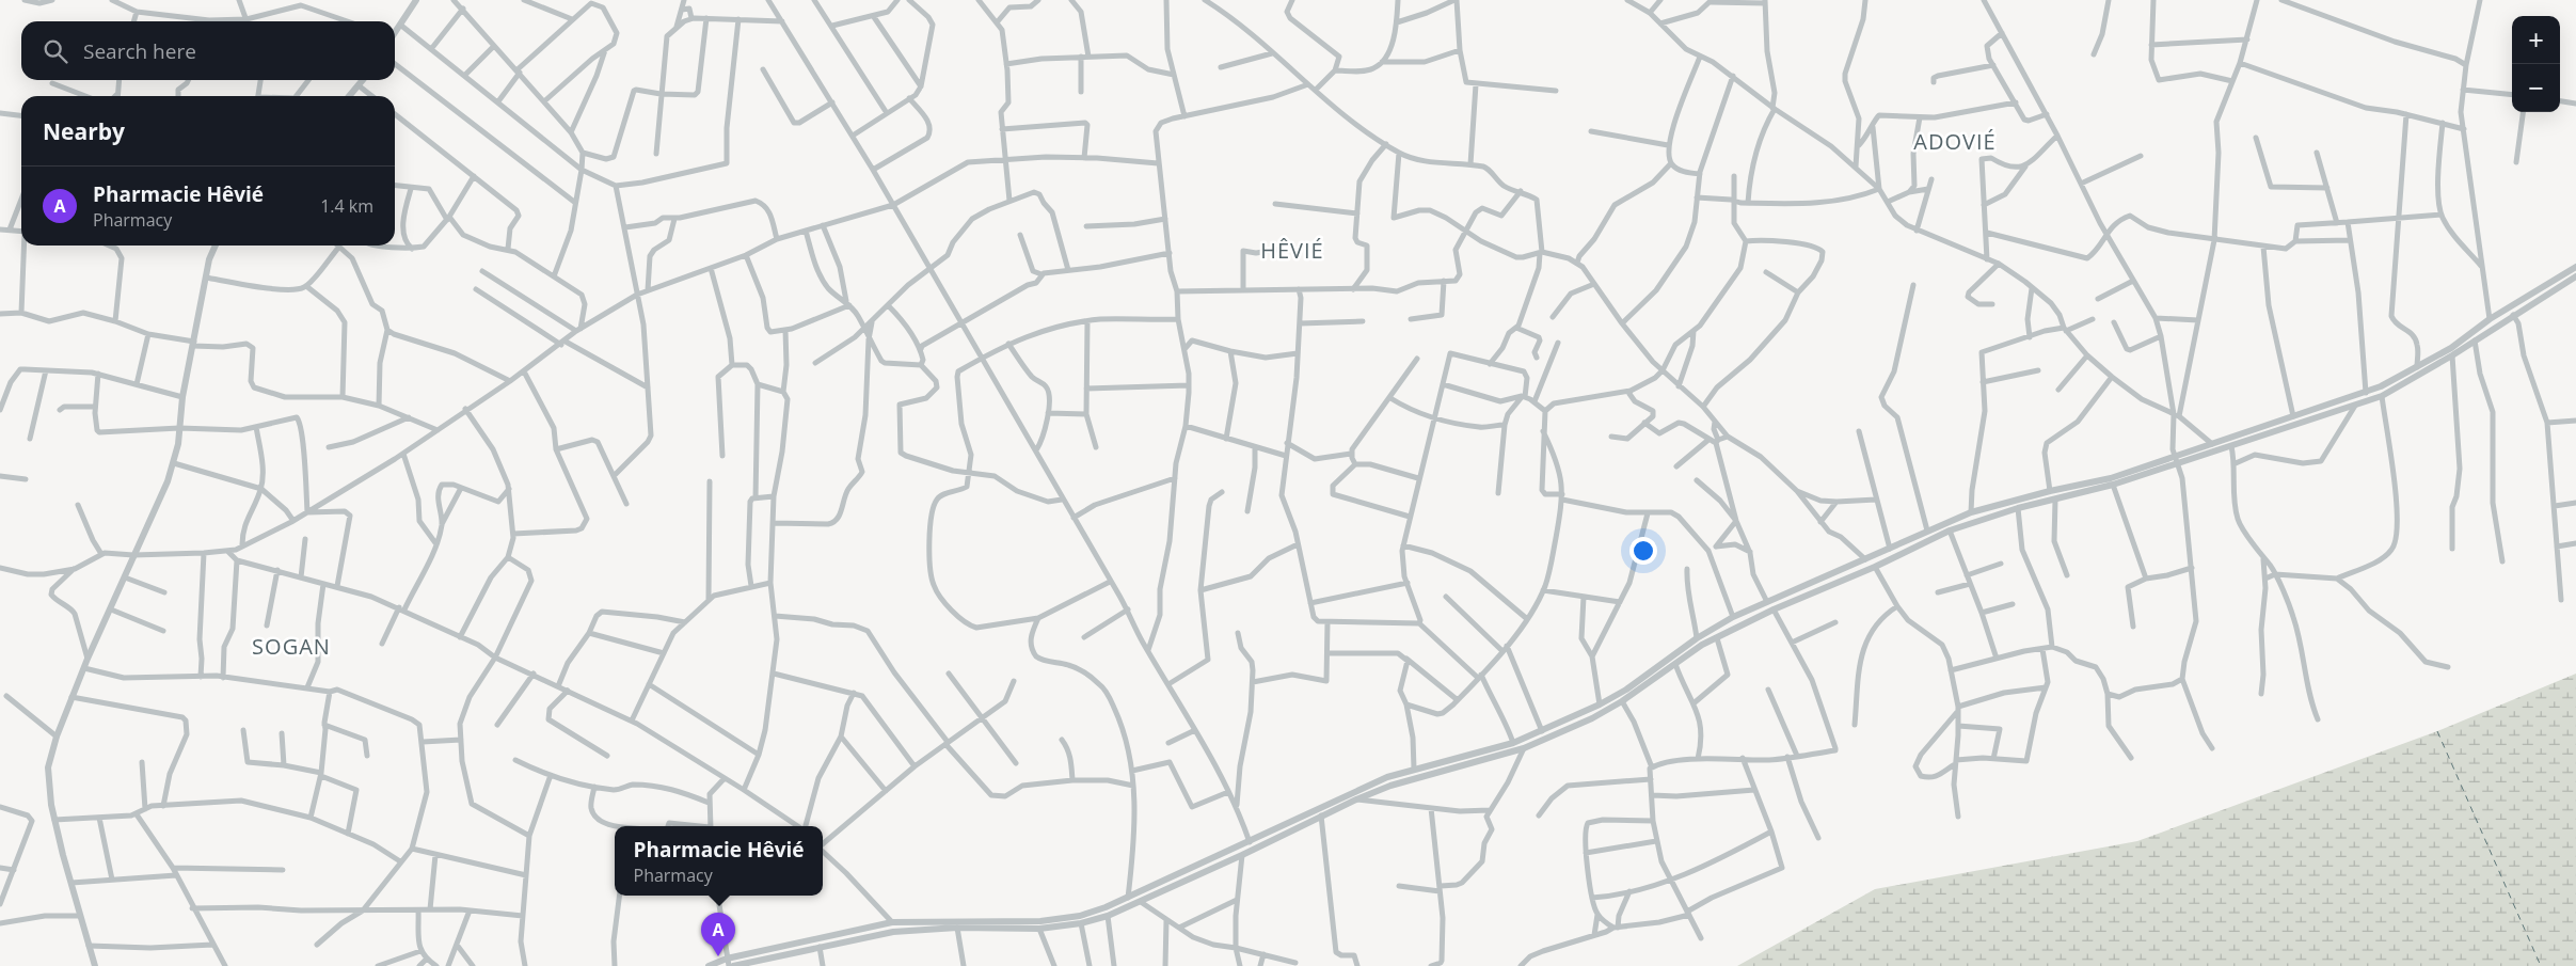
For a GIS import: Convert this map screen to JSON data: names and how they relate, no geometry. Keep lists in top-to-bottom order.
{
  "districts": ["ADOVIÉ", "HÊVIÉ", "SOGAN"],
  "page": {
    "map_buttons": ["+", "−"],
    "search": "Search here",
    "heading": "Nearby",
    "list": [
      {
        "mark": "A",
        "name": "Pharmacie Hêvié",
        "note": "Pharmacy",
        "value": "1.4 km"
      }
    ],
    "popup": ["Pharmacie Hêvié", "Pharmacy"],
    "pins": "A"
  }
}
